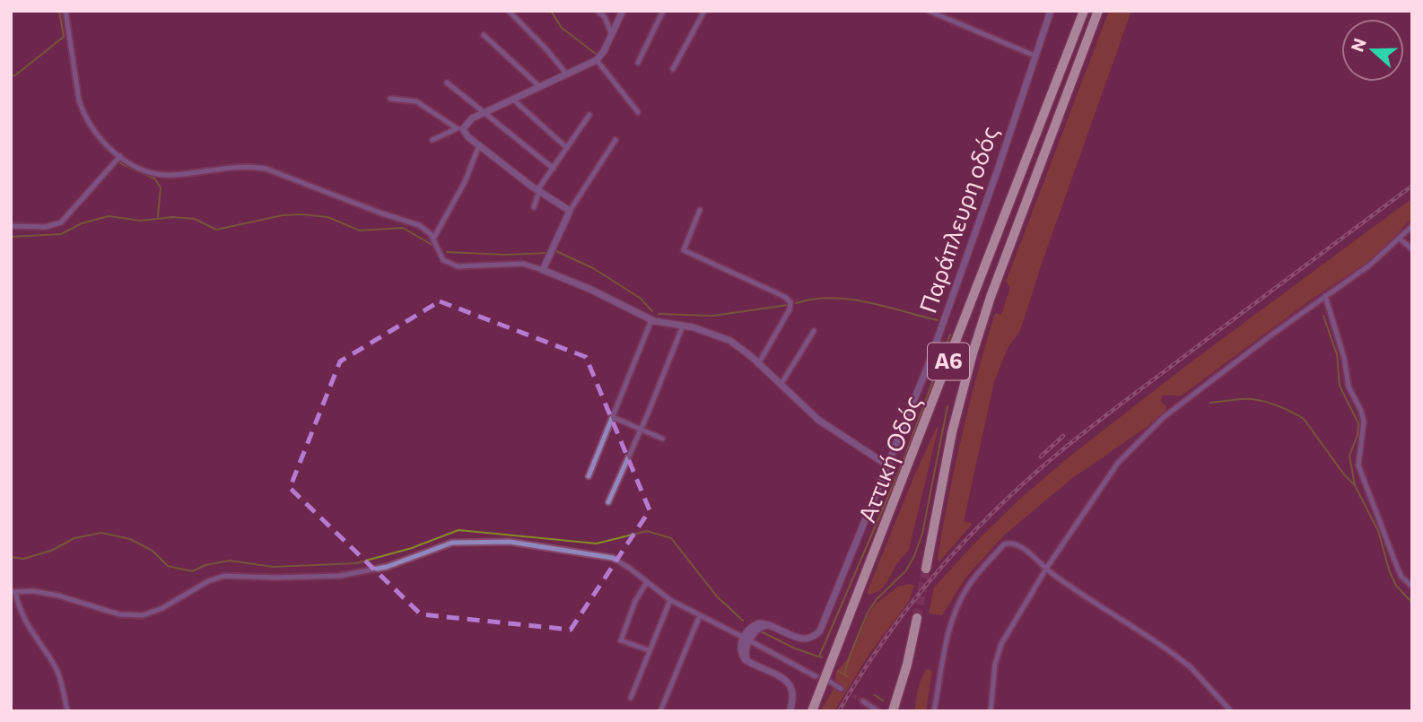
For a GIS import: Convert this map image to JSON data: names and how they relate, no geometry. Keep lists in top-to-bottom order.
{
  "streets": {
    "highway": ["Α6", "Αττική Οδός"],
    "street": ["Παράπλευρη οδός"]
  },
  "north": "left"
}
